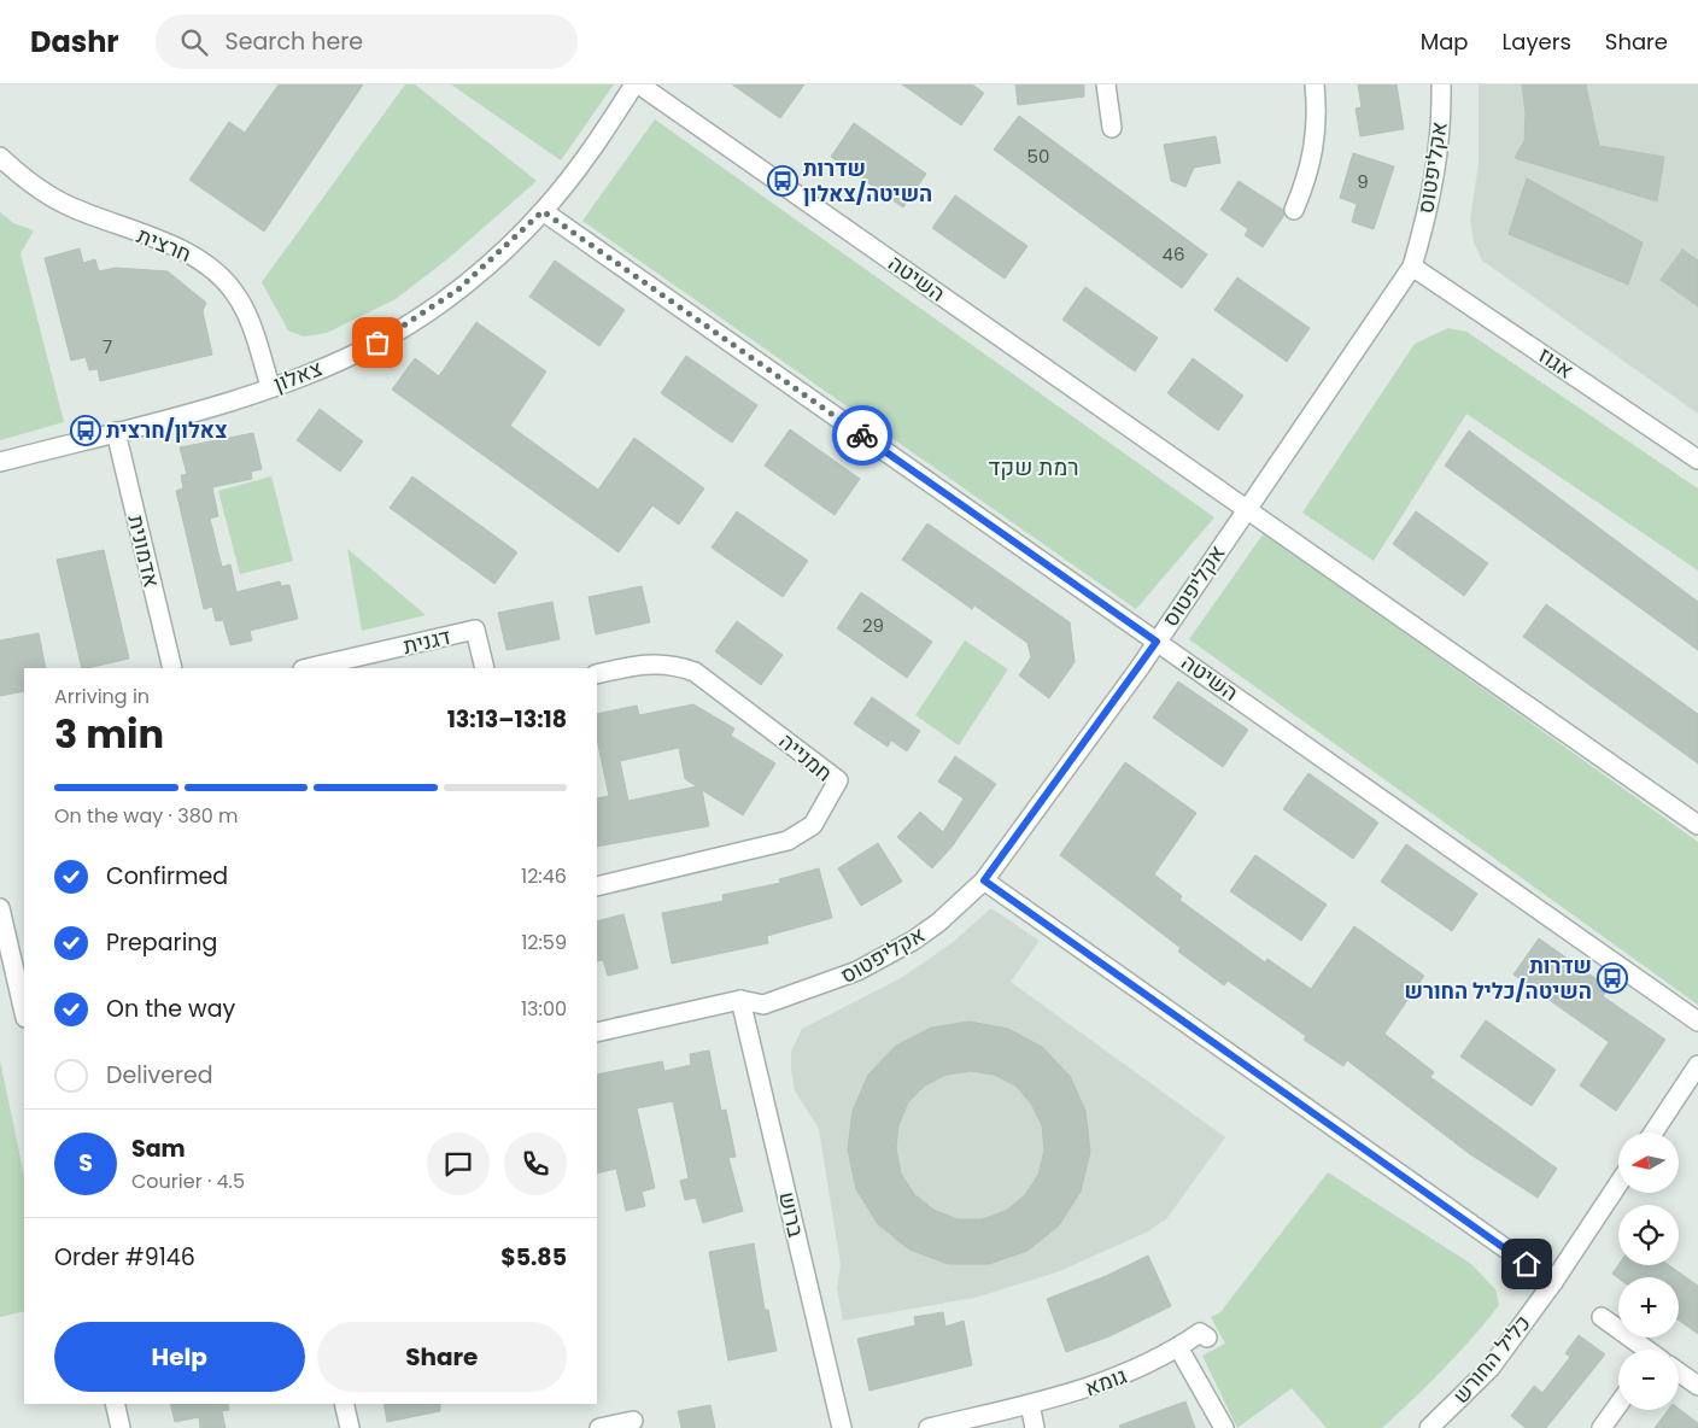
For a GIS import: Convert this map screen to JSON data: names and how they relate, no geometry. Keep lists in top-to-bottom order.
{
  "streets": {
    "street": [
      "אקליפטוס",
      "חרצית",
      "השיטה",
      "אגוז",
      "צאלון",
      "אדמונית",
      "דגנית",
      "חמנייה",
      "ברוש",
      "כליל החורש",
      "גומא"
    ]
  },
  "crossings": [
    ["אקליפטוס", "השיטה"],
    ["אקליפטוס", "אגוז"],
    ["אקליפטוס", "ברוש"],
    ["חרצית", "צאלון"],
    ["השיטה", "צאלון"],
    ["צאלון", "אדמונית"]
  ],
  "districts": ["רמת שקד"],
  "places": {
    "bus stop": ["שדרות השיטה/צאלון", "צאלון/חרצית", "שדרות השיטה/כליל החורש"]
  },
  "house_numbers": [
    "50",
    "9",
    "46",
    "7",
    "29"
  ],
  "north": "left",
  "page": {
    "header": "Dashr",
    "search": "Search here",
    "nav": ["Map", "Layers", "Share"],
    "heading": ["3 min", "Arriving in", "13:13–13:18"],
    "panel": [
      "Sam",
      "Courier · 4.5",
      "Order #9146",
      "$5.85"
    ],
    "bar": "On the way · 380 m",
    "list": [
      ["Confirmed", "12:46"],
      ["Preparing", "12:59"],
      ["On the way", "13:00"],
      "Delivered"
    ],
    "map_buttons": ["+", "−"],
    "round": "S",
    "buttons": ["Help", "Share"]
  }
}
